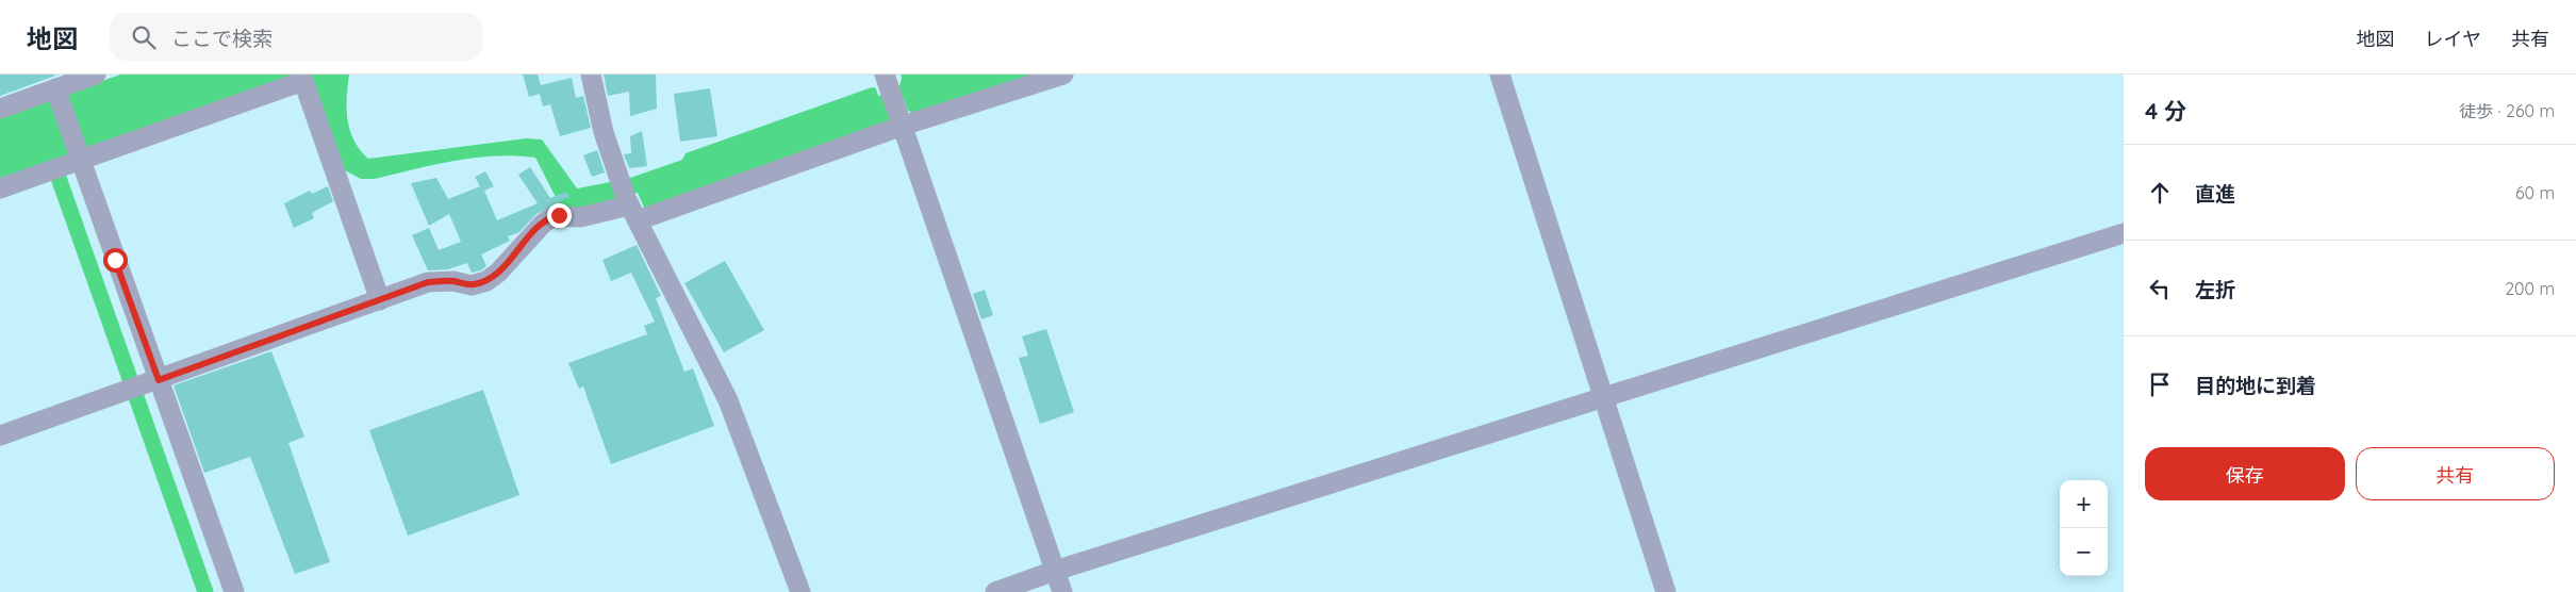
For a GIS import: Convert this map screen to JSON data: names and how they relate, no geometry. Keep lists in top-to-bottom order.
{
  "page": {
    "header": "地図",
    "search": "ここで検索",
    "nav": ["地図", "レイヤ", "共有"],
    "heading": ["4 分", "徒歩 · 260 m"],
    "list": [
      ["直進", "60 m"],
      ["左折", "200 m"],
      "目的地に到着"
    ],
    "buttons": ["保存", "共有"],
    "map_buttons": ["+", "−"]
  }
}
